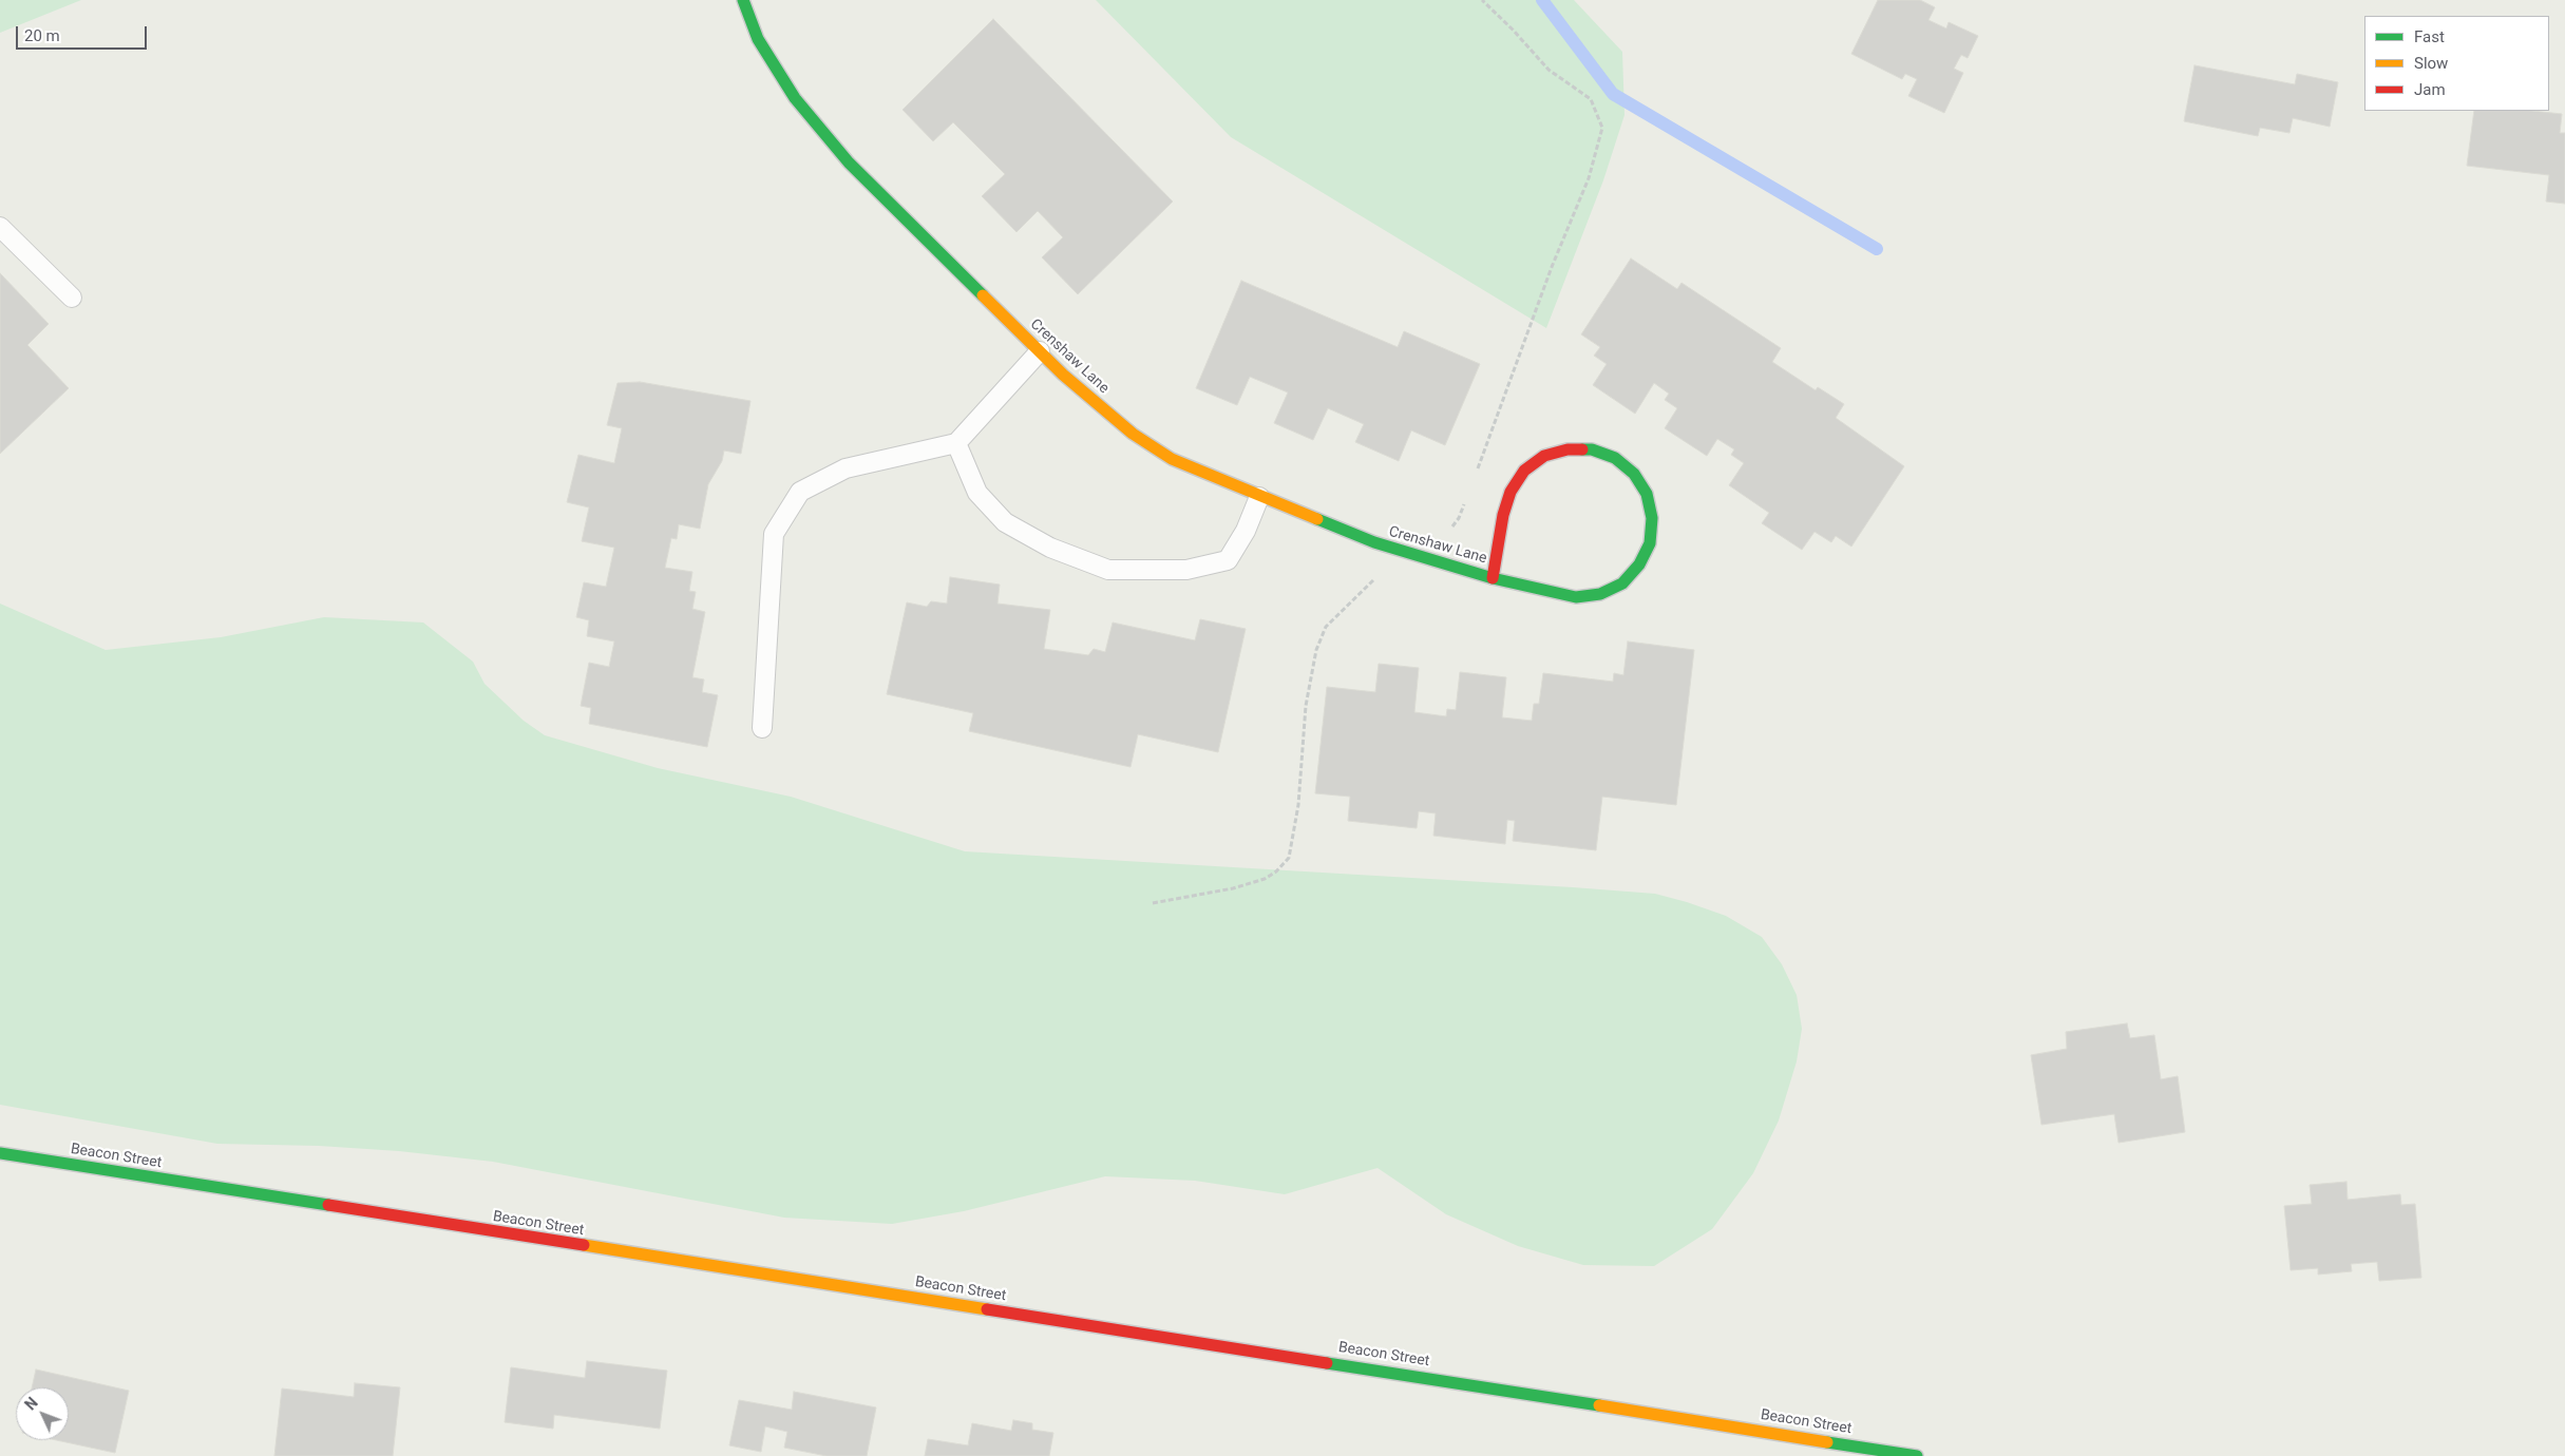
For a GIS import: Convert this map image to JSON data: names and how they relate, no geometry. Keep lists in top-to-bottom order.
{
  "streets": {
    "main road": ["Crenshaw Lane", "Beacon Street"]
  },
  "legend": ["Fast", "Slow", "Jam"],
  "scale_bar": "20 m",
  "north": "top left"
}
